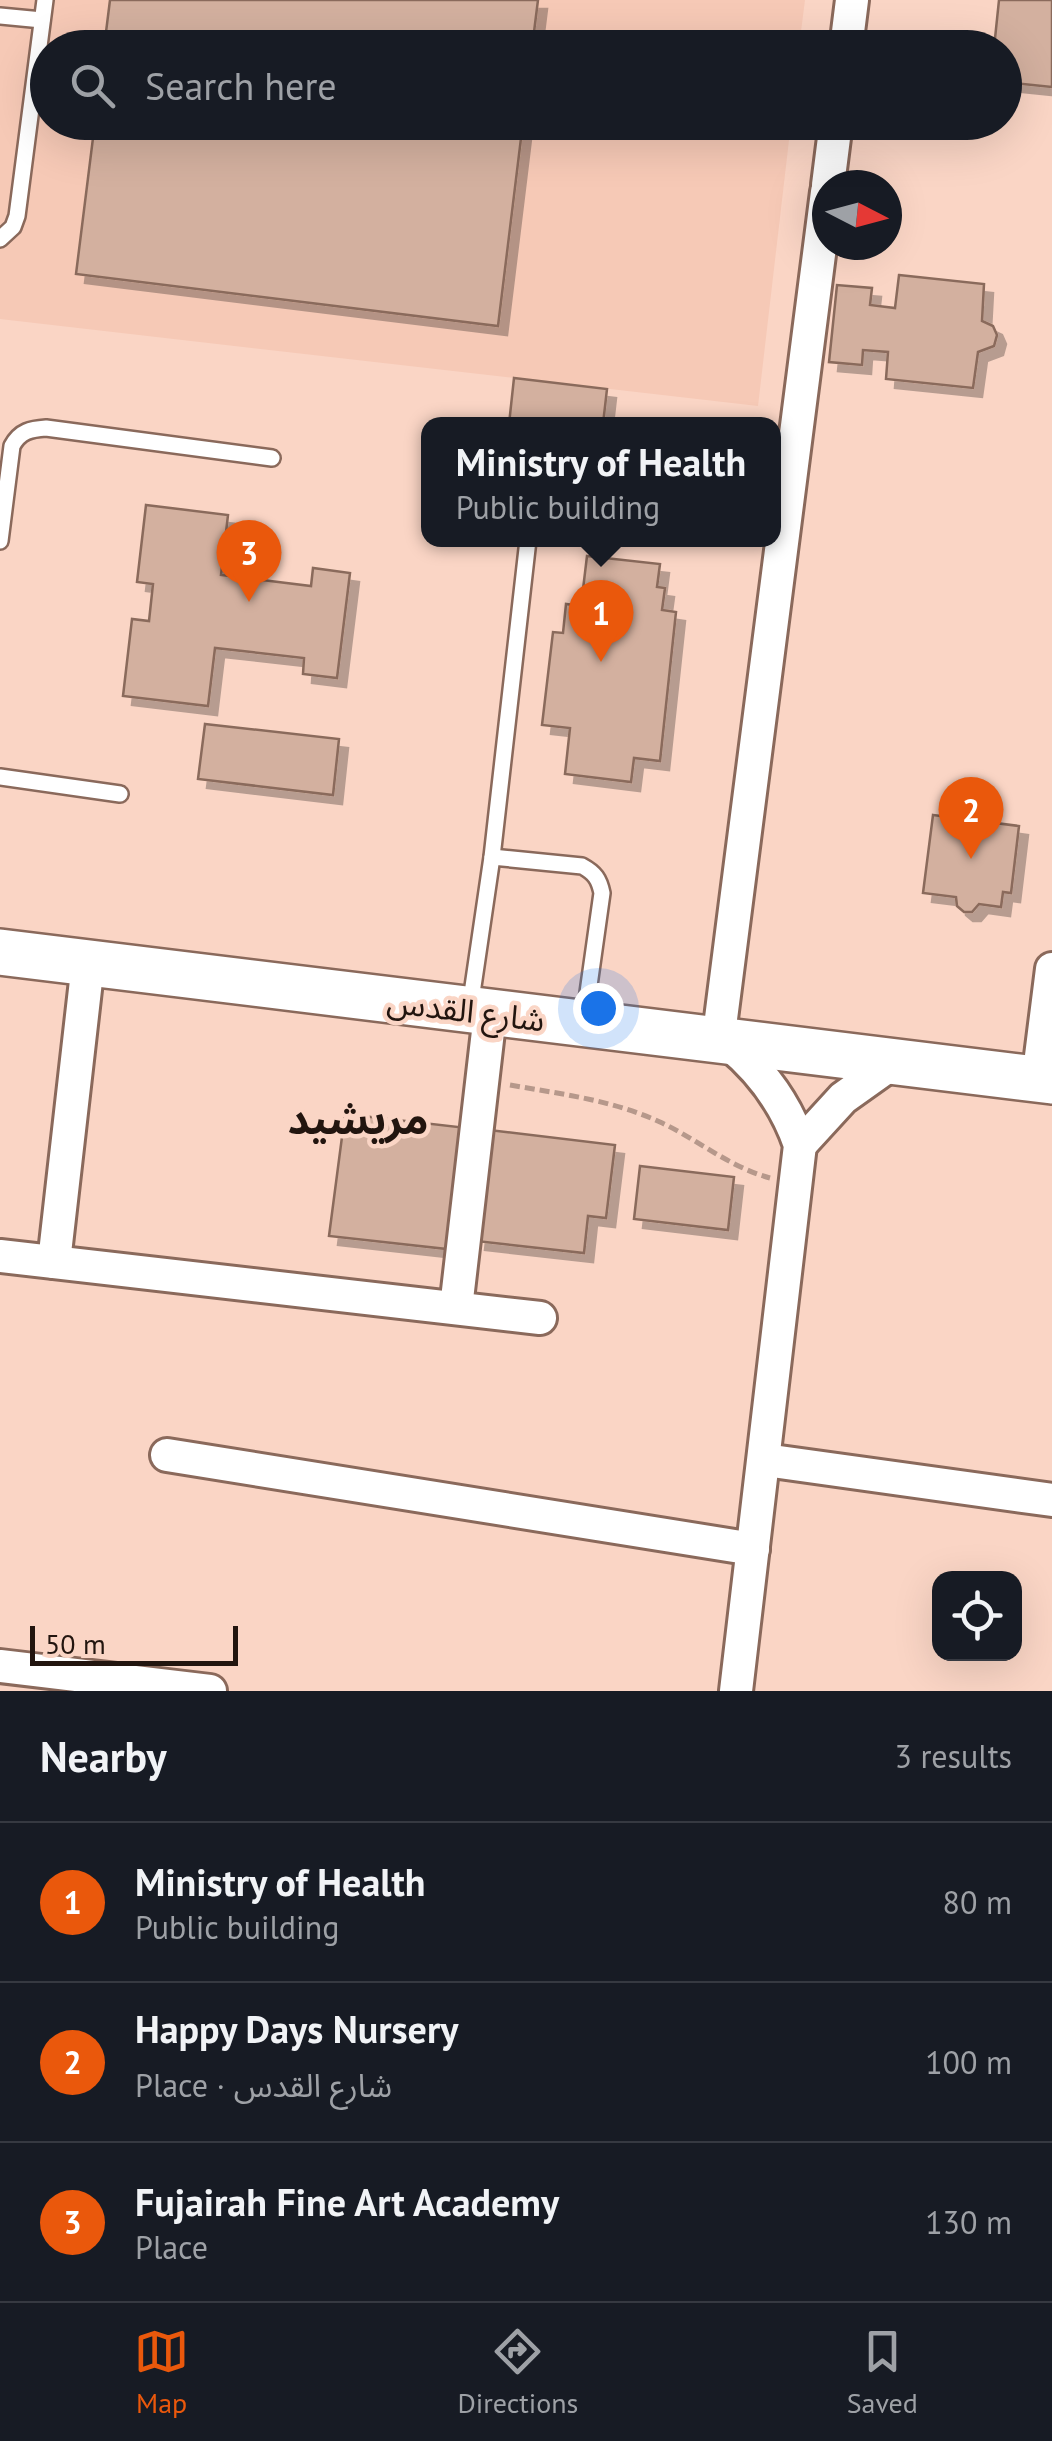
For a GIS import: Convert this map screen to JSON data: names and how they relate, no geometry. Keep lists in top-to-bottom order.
{
  "streets": {
    "street": ["شارع القدس"]
  },
  "districts": ["مريشيد"],
  "scale_bar": "50 m",
  "north": "right",
  "page": {
    "search": "Search here",
    "popup": ["Ministry of Health", "Public building"],
    "pins": ["3", "1", "2"],
    "scale": "50 m",
    "heading": ["Nearby", "3 results"],
    "list": [
      {
        "mark": "1",
        "name": "Ministry of Health",
        "note": "Public building",
        "value": "80 m"
      },
      {
        "mark": "2",
        "name": "Happy Days Nursery",
        "note": "Place · شارع القدس",
        "value": "100 m"
      },
      {
        "mark": "3",
        "name": "Fujairah Fine Art Academy",
        "note": "Place",
        "value": "130 m"
      }
    ],
    "nav": ["Map", "Directions", "Saved"]
  }
}
